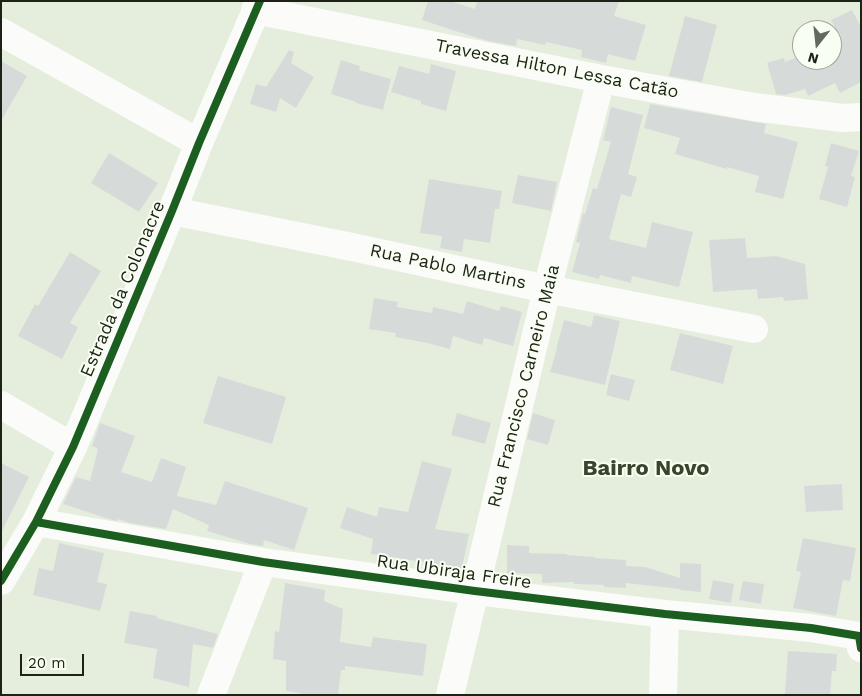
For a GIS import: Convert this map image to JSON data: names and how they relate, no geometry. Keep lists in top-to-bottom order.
{
  "streets": {
    "street": [
      "Travessa Hilton Lessa Catão",
      "Rua Pablo Martins",
      "Estrada da Colonacre",
      "Rua Francisco Carneiro Maia",
      "Rua Ubiraja Freire"
    ]
  },
  "crossings": [
    ["Travessa Hilton Lessa Catão", "Estrada da Colonacre"],
    ["Travessa Hilton Lessa Catão", "Rua Francisco Carneiro Maia"],
    ["Rua Pablo Martins", "Estrada da Colonacre"],
    ["Rua Pablo Martins", "Rua Francisco Carneiro Maia"],
    ["Estrada da Colonacre", "Rua Ubiraja Freire"],
    ["Rua Francisco Carneiro Maia", "Rua Ubiraja Freire"]
  ],
  "districts": ["Bairro Novo"],
  "scale_bar": "20 m",
  "north": "bottom"
}
